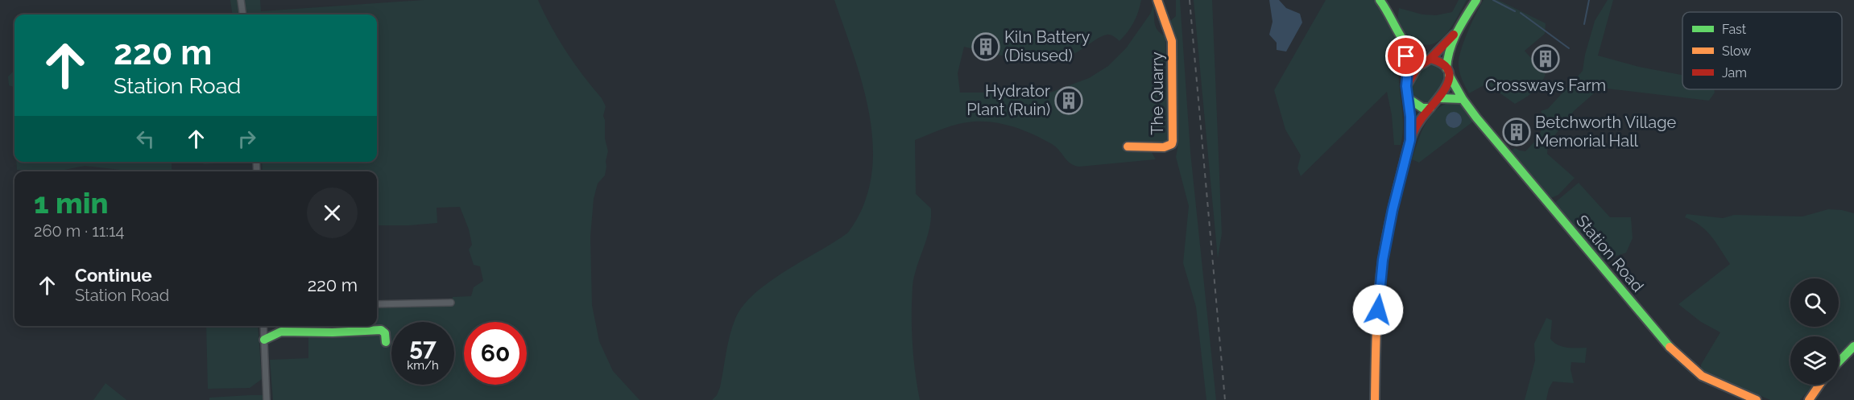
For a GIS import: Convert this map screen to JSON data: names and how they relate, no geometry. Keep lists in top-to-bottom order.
{
  "streets": {
    "street": ["The Quarry", "Station Road"]
  },
  "places": {
    "building": [
      "Kiln Battery (Disused)",
      "Crossways Farm",
      "Hydrator Plant (Ruin)",
      "Betchworth Village Memorial Hall"
    ]
  },
  "legend": ["Fast", "Slow", "Jam"],
  "page": {
    "turn": ["220 m", "Station Road"],
    "heading": ["1 min", "260 m · 11:14"],
    "list": [
      {
        "name": "Continue",
        "note": "Station Road",
        "value": "220 m"
      }
    ],
    "speed": "57 km/h",
    "limit": "60"
  }
}
